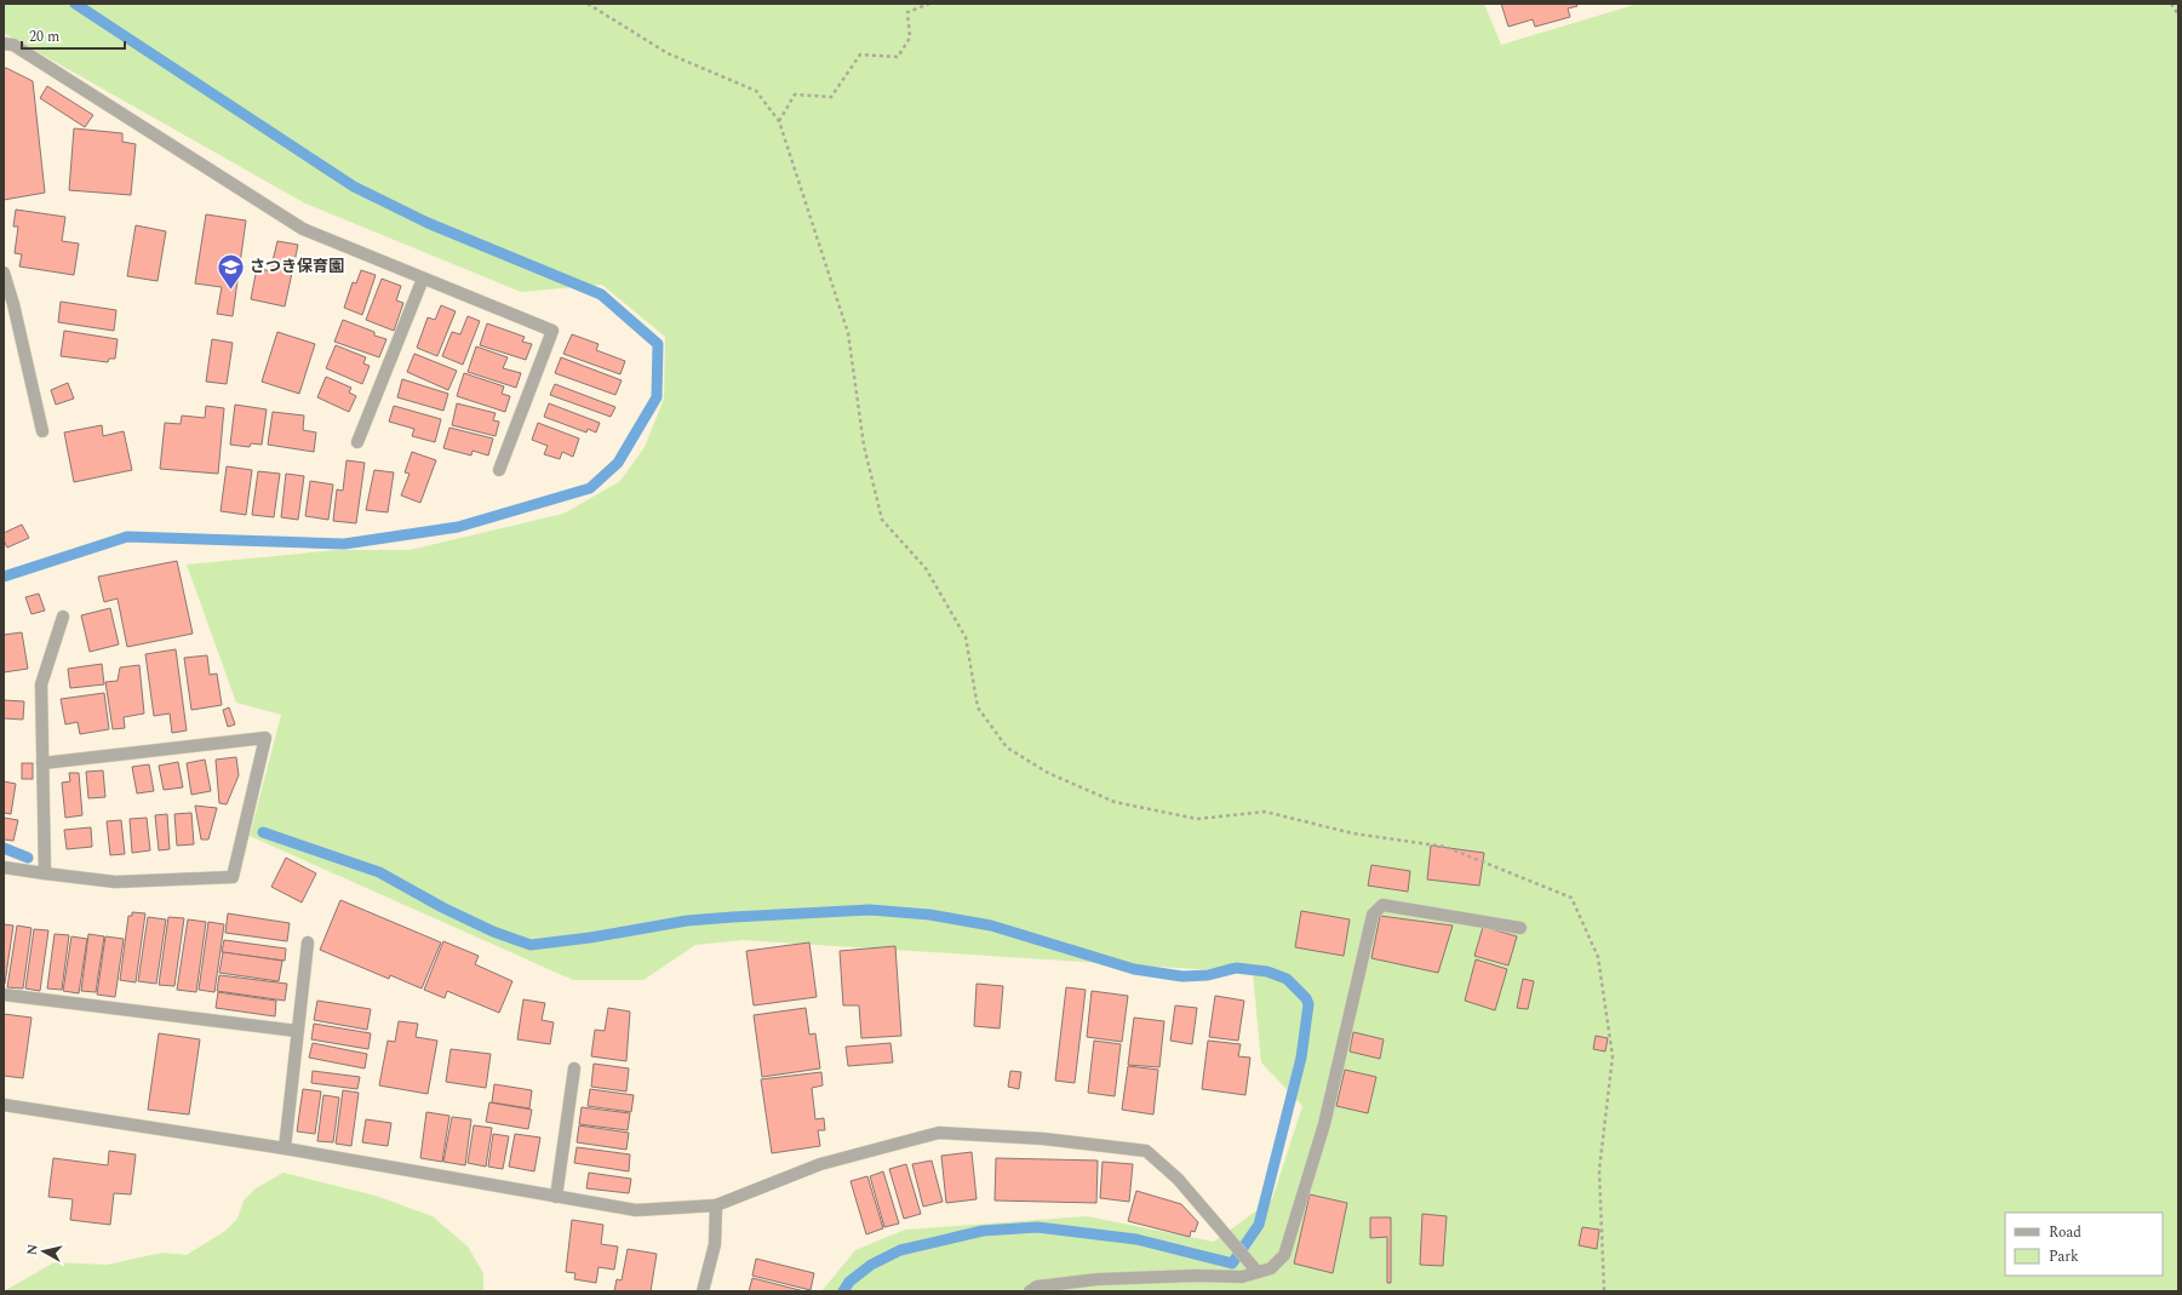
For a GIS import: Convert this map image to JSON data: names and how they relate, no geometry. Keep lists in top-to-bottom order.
{
  "places": {
    "school or university": ["さつき保育園"]
  },
  "legend": ["Road", "Park"],
  "scale_bar": "20 m",
  "north": "left"
}
